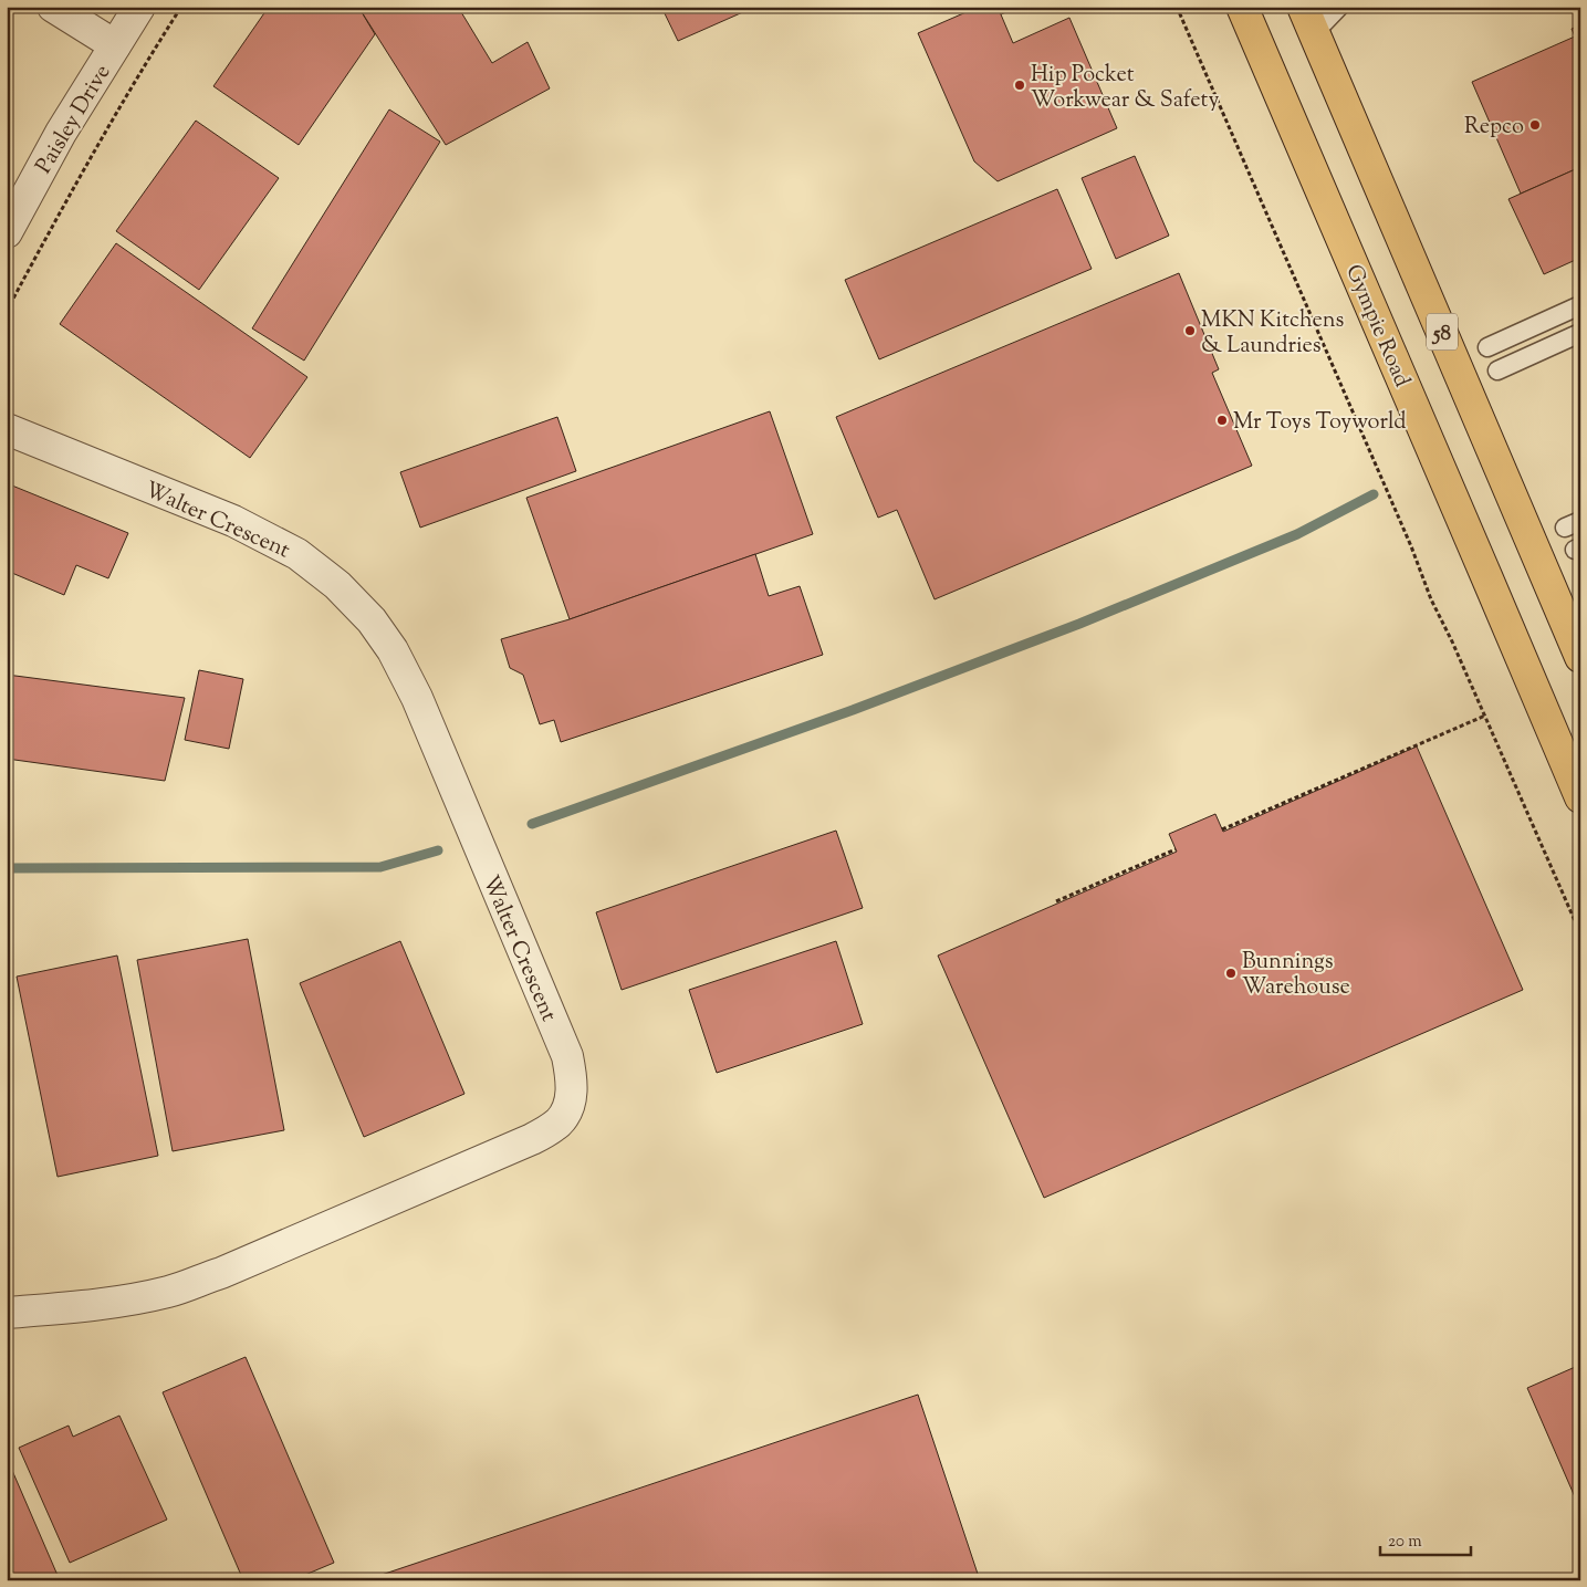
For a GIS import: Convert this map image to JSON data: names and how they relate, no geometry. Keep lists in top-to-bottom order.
{
  "streets": {
    "highway": ["Gympie Road", "58"],
    "street": ["Paisley Drive", "Walter Crescent"]
  },
  "places": [
    "Hip Pocket Workwear & Safety",
    "Repco",
    "MKN Kitchens & Laundries",
    "Mr Toys Toyworld",
    "Bunnings Warehouse"
  ],
  "scale_bar": "20 m"
}
